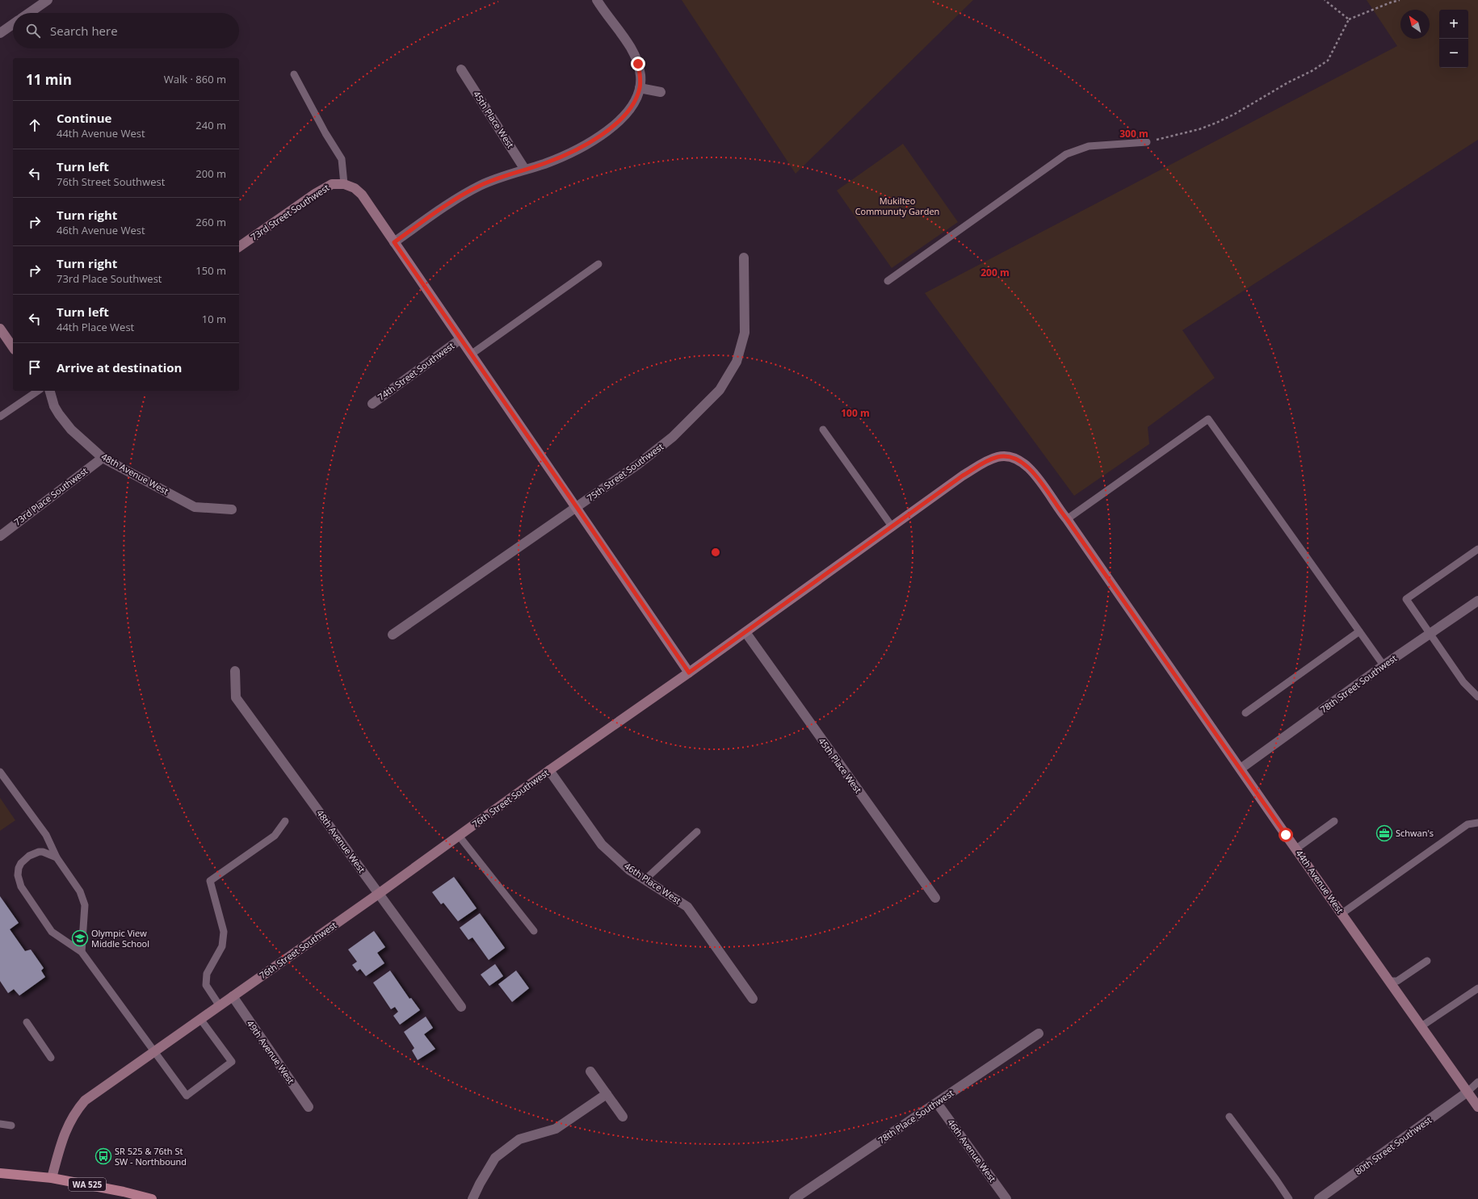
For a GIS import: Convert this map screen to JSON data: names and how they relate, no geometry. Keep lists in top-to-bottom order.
{
  "streets": {
    "main road": ["WA 525"],
    "street": [
      "45th Place West",
      "73rd Street Southwest",
      "74th Street Southwest",
      "75th Street Southwest",
      "48th Avenue West",
      "73rd Place Southwest",
      "78th Street Southwest",
      "76th Street Southwest",
      "44th Avenue West",
      "46th Place West",
      "49th Avenue West",
      "78th Place Southwest",
      "80th Street Southwest",
      "46th Avenue West"
    ]
  },
  "crossings": [
    ["45th Place West", "76th Street Southwest"],
    ["48th Avenue West", "73rd Place Southwest"],
    ["48th Avenue West", "76th Street Southwest"],
    ["78th Street Southwest", "44th Avenue West"],
    ["76th Street Southwest", "44th Avenue West"],
    ["76th Street Southwest", "46th Place West"],
    ["76th Street Southwest", "49th Avenue West"],
    ["76th Street Southwest", "WA 525"],
    ["44th Avenue West", "80th Street Southwest"],
    ["78th Place Southwest", "46th Avenue West"]
  ],
  "parks": ["Mukilteo Communuty Garden"],
  "places": {
    "office": ["Schwan's"],
    "school or university": ["Olympic View Middle School"],
    "bus stop": ["SR 525 & 76th St SW - Northbound"]
  },
  "north": "top left",
  "page": {
    "map_buttons": ["+", "−"],
    "search": "Search here",
    "heading": ["11 min", "Walk · 860 m"],
    "list": [
      ["Continue", "44th Avenue West", "240 m"],
      ["Turn left", "76th Street Southwest", "200 m"],
      ["Turn right", "46th Avenue West", "260 m"],
      ["Turn right", "73rd Place Southwest", "150 m"],
      ["Turn left", "44th Place West", "10 m"],
      "Arrive at destination"
    ]
  },
  "rings": ["300 m", "200 m", "100 m"]
}
